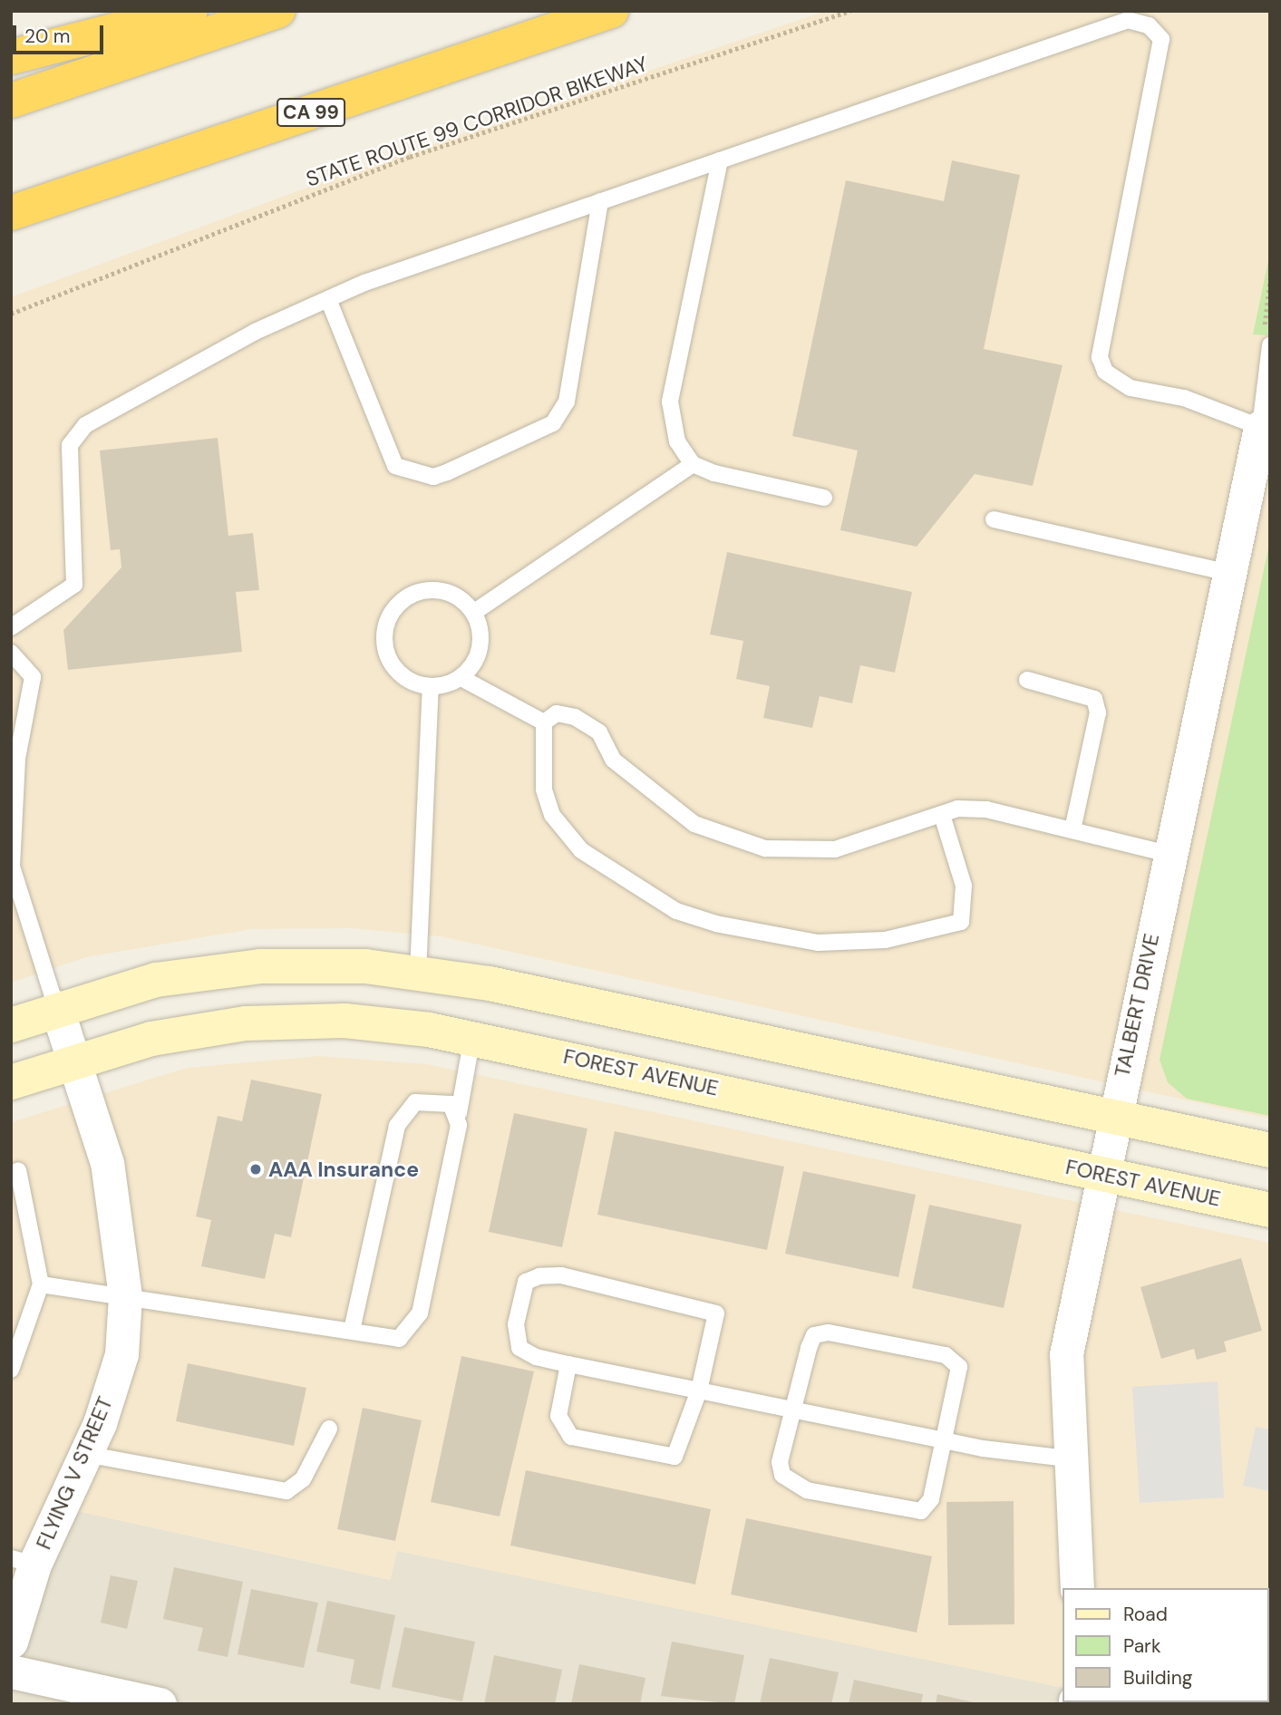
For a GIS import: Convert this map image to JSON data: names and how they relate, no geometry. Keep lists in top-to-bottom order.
{
  "streets": {
    "highway": ["CA 99"],
    "street": ["TALBERT DRIVE", "FOREST AVENUE", "FLYING V STREET"],
    "path": ["STATE ROUTE 99 CORRIDOR BIKEWAY"]
  },
  "crossings": [
    ["TALBERT DRIVE", "FOREST AVENUE"],
    ["FOREST AVENUE", "FLYING V STREET"]
  ],
  "places": ["AAA Insurance"],
  "legend": ["Road", "Park", "Building"],
  "scale_bar": "20 m"
}
